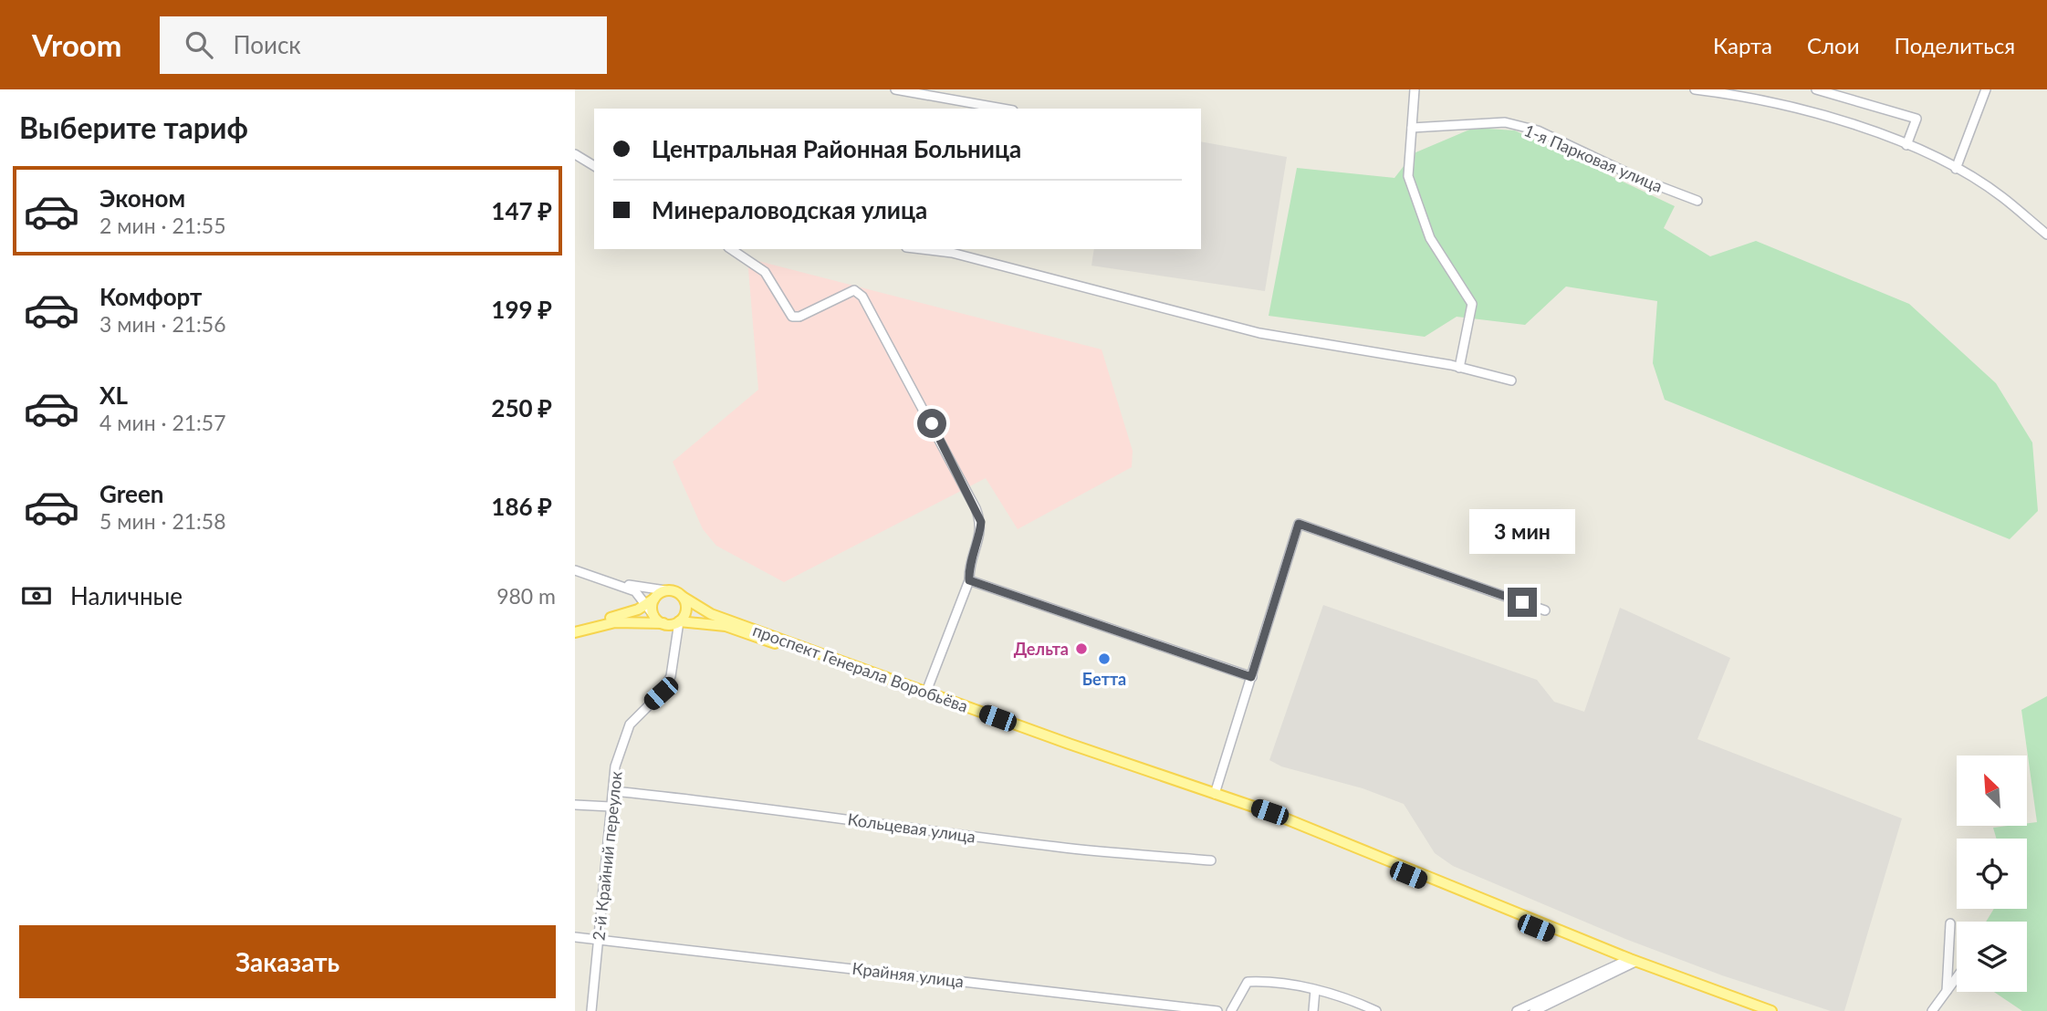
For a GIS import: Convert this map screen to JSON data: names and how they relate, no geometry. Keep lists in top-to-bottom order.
{
  "streets": {
    "main road": ["проспект Генерала Воробьёва"],
    "street": [
      "1-я Парковая улица",
      "Кольцевая улица",
      "2-й Крайний переулок",
      "Крайняя улица"
    ]
  },
  "crossings": [
    ["Кольцевая улица", "2-й Крайний переулок"],
    ["2-й Крайний переулок", "Крайняя улица"]
  ],
  "places": ["Дельта", "Бетта"],
  "north": "top left",
  "page": {
    "header": "Vroom",
    "search": "Поиск",
    "nav": ["Карта", "Слои", "Поделиться"],
    "heading": "Выберите тариф",
    "banner": ["Центральная Районная Больница", "Минераловодская улица"],
    "list": [
      {
        "name": "Эконом",
        "note": "2 мин · 21:55",
        "value": "147 ₽"
      },
      {
        "name": "Комфорт",
        "note": "3 мин · 21:56",
        "value": "199 ₽"
      },
      {
        "name": "XL",
        "note": "4 мин · 21:57",
        "value": "250 ₽"
      },
      {
        "name": "Green",
        "note": "5 мин · 21:58",
        "value": "186 ₽"
      }
    ],
    "bubble": "3 мин",
    "pay": ["Наличные", "980 m"],
    "buttons": "Заказать"
  }
}
